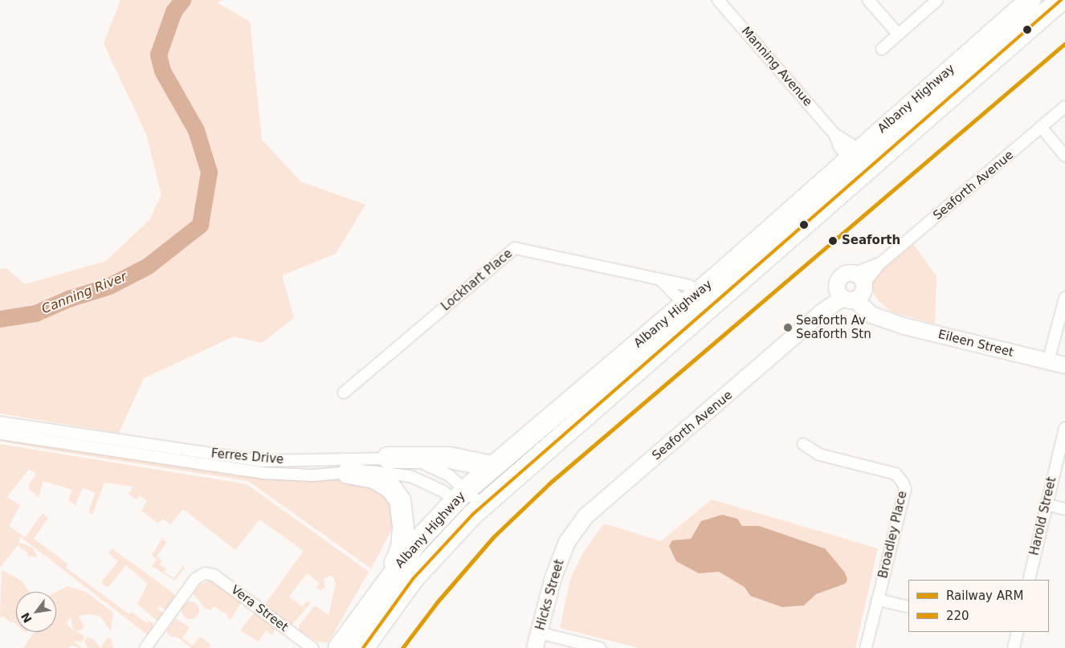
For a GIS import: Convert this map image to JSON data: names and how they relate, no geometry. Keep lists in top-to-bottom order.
{
  "streets": {
    "highway": ["Albany Highway"],
    "street": [
      "Manning Avenue",
      "Seaforth Avenue",
      "Lockhart Place",
      "Eileen Street",
      "Ferres Drive",
      "Harold Street",
      "Broadley Place",
      "Hicks Street",
      "Vera Street"
    ]
  },
  "crossings": [
    ["Manning Avenue", "Albany Highway"],
    ["Albany Highway", "Lockhart Place"],
    ["Albany Highway", "Ferres Drive"],
    ["Seaforth Avenue", "Eileen Street"],
    ["Seaforth Avenue", "Hicks Street"]
  ],
  "water": ["Canning River"],
  "places": ["Seaforth", "Seaforth Av Seaforth Stn"],
  "lines": ["transit line 220", "rail line ARM"],
  "legend": ["Railway ARM", "220"],
  "north": "bottom left"
}
